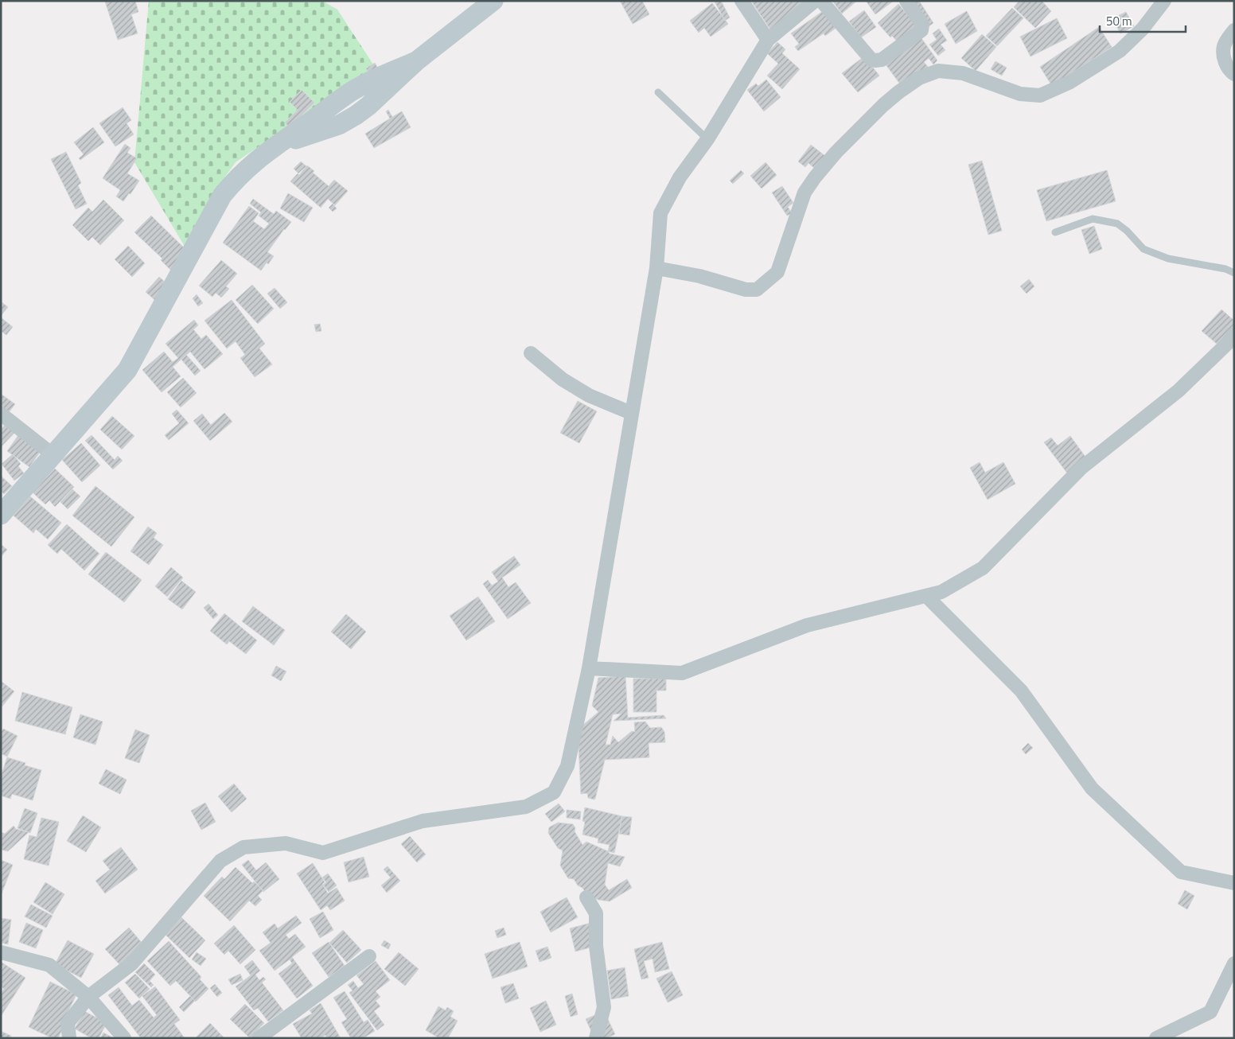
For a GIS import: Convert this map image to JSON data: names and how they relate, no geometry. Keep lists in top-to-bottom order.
{
  "scale_bar": "50 m"
}
